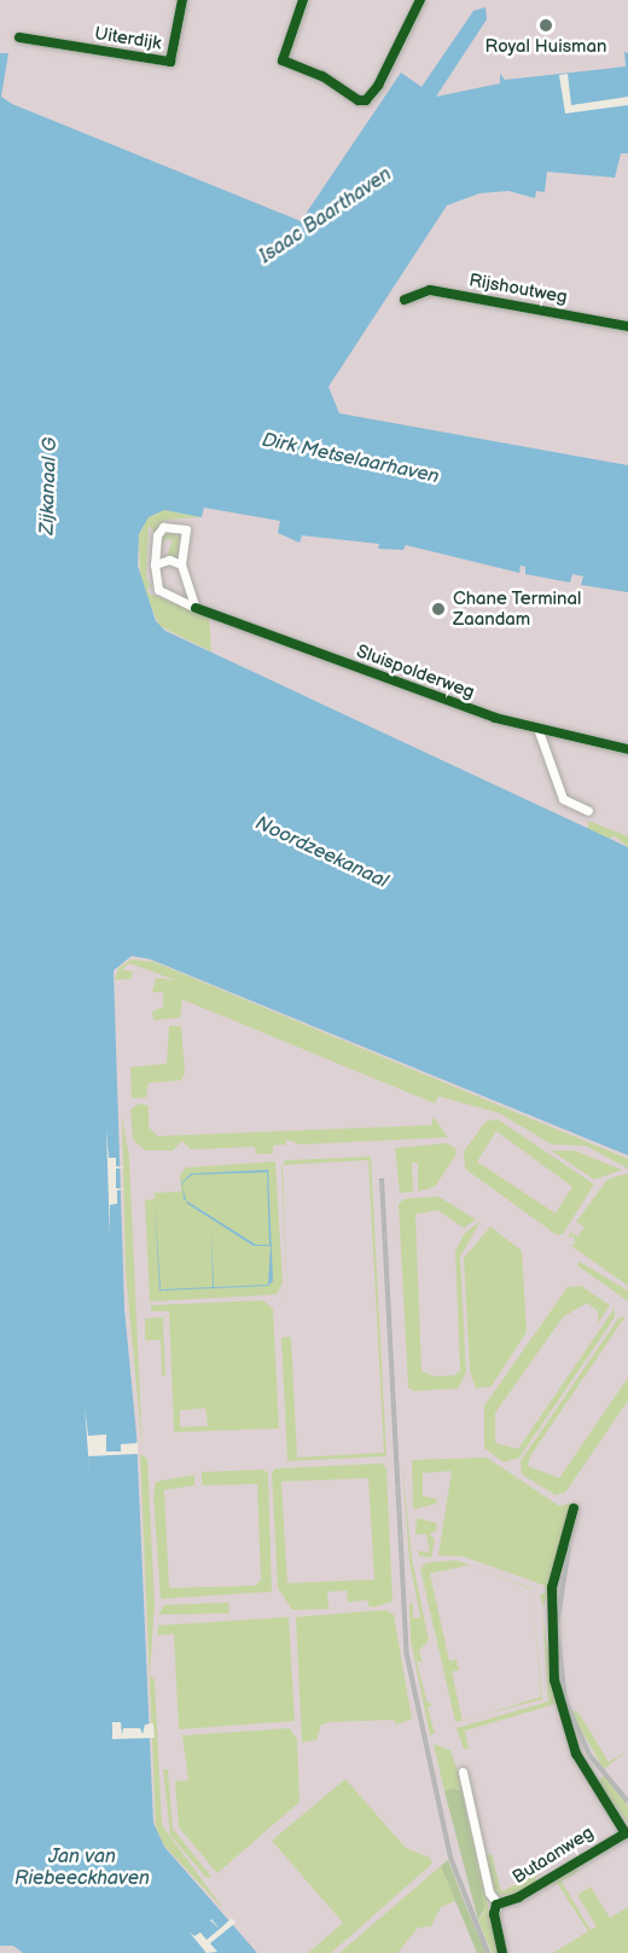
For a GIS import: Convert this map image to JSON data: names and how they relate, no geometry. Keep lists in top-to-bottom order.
{
  "streets": {
    "street": [
      "Uiterdijk",
      "Rijshoutweg",
      "Sluispolderweg",
      "Butaanweg"
    ]
  },
  "water": [
    "Isaac Baarthaven",
    "Dirk Metselaarhaven",
    "Zijkanaal G",
    "Noordzeekanaal",
    "Jan van Riebeeckhaven"
  ],
  "places": ["Royal Huisman", "Chane Terminal Zaandam"]
}
